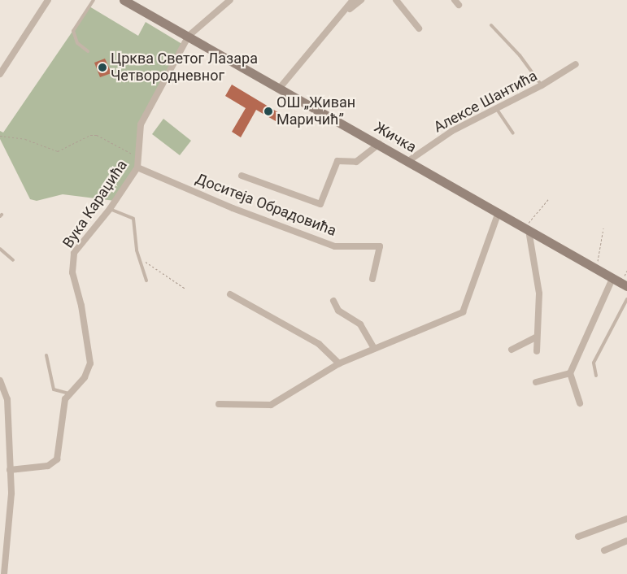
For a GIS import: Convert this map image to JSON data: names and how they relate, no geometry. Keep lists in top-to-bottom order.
{
  "streets": {
    "main road": ["Жичка"],
    "street": ["Алексе Шантића", "Вука Караџића", "Доситеја Обрадовића"]
  },
  "crossings": [
    ["Алексе Шантића", "Жичка"],
    ["Жичка", "Вука Караџића"],
    ["Вука Караџића", "Доситеја Обрадовића"]
  ],
  "places": ["Црква Светог Лазара Четвородневног", "ОШ „Живан Маричић”"]
}
